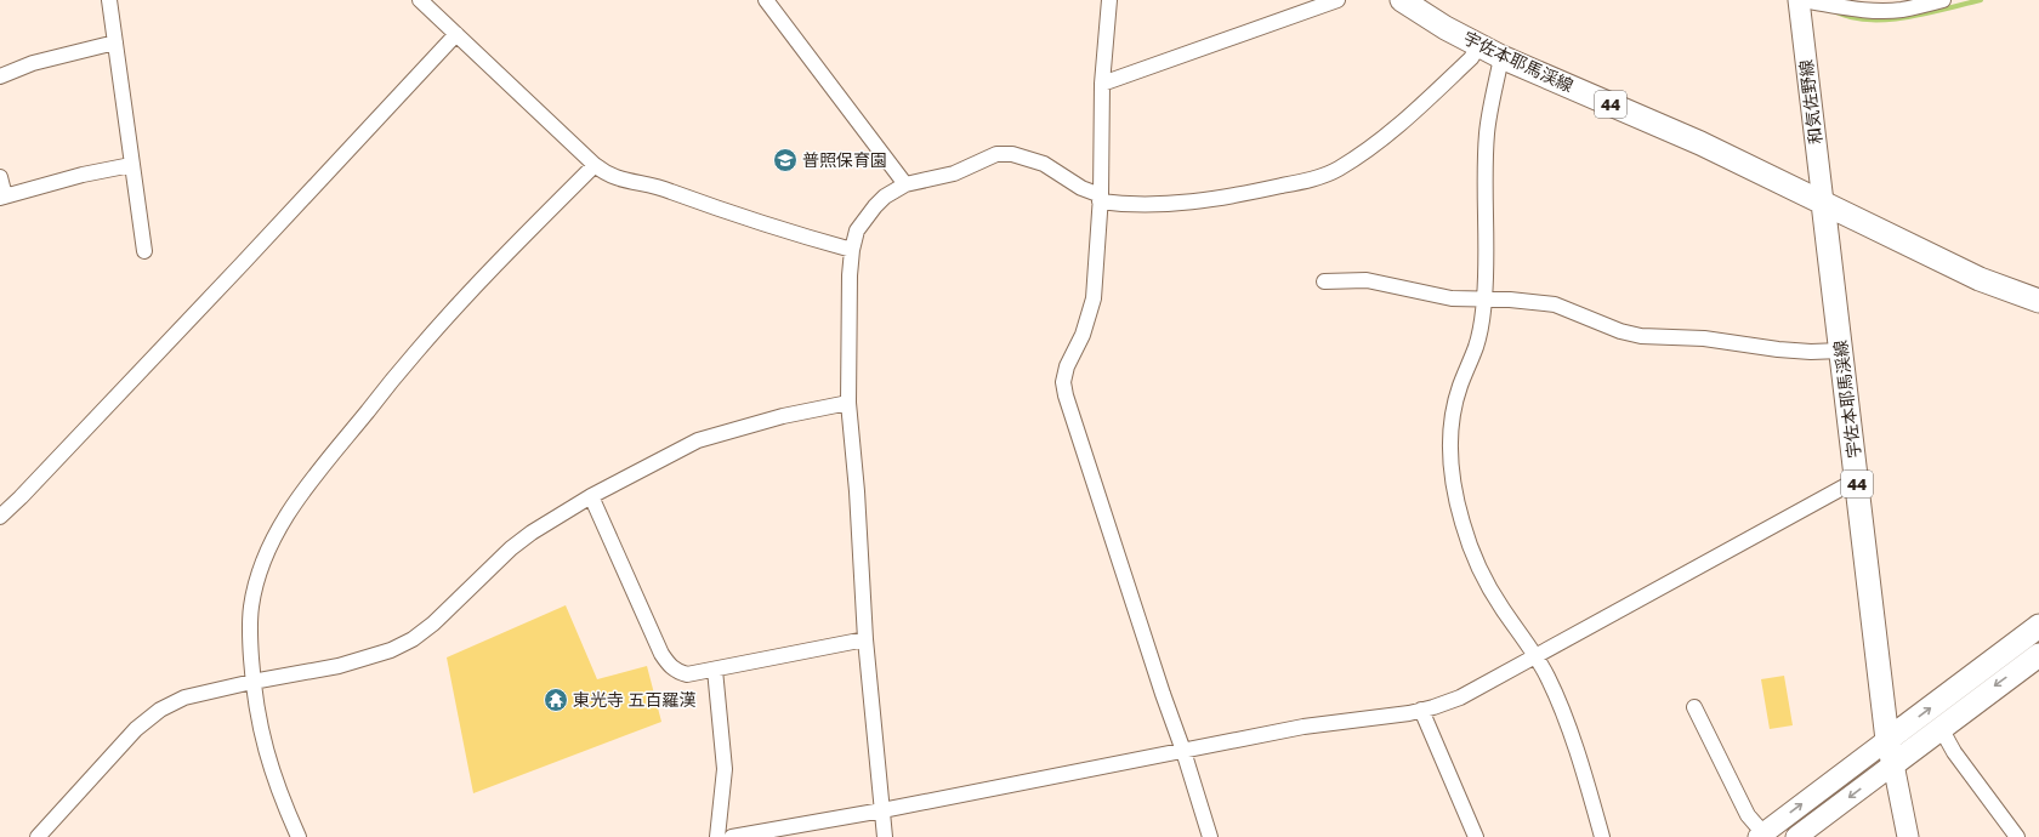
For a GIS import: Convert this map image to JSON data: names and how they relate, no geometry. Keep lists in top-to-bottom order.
{
  "streets": {
    "main road": ["宇佐本耶馬渓線", "和気佐野線", "44"]
  },
  "crossings": [
    ["宇佐本耶馬渓線", "和気佐野線"]
  ],
  "places": {
    "school or university": ["普照保育園"],
    "temple": ["東光寺 五百羅漢"]
  }
}
